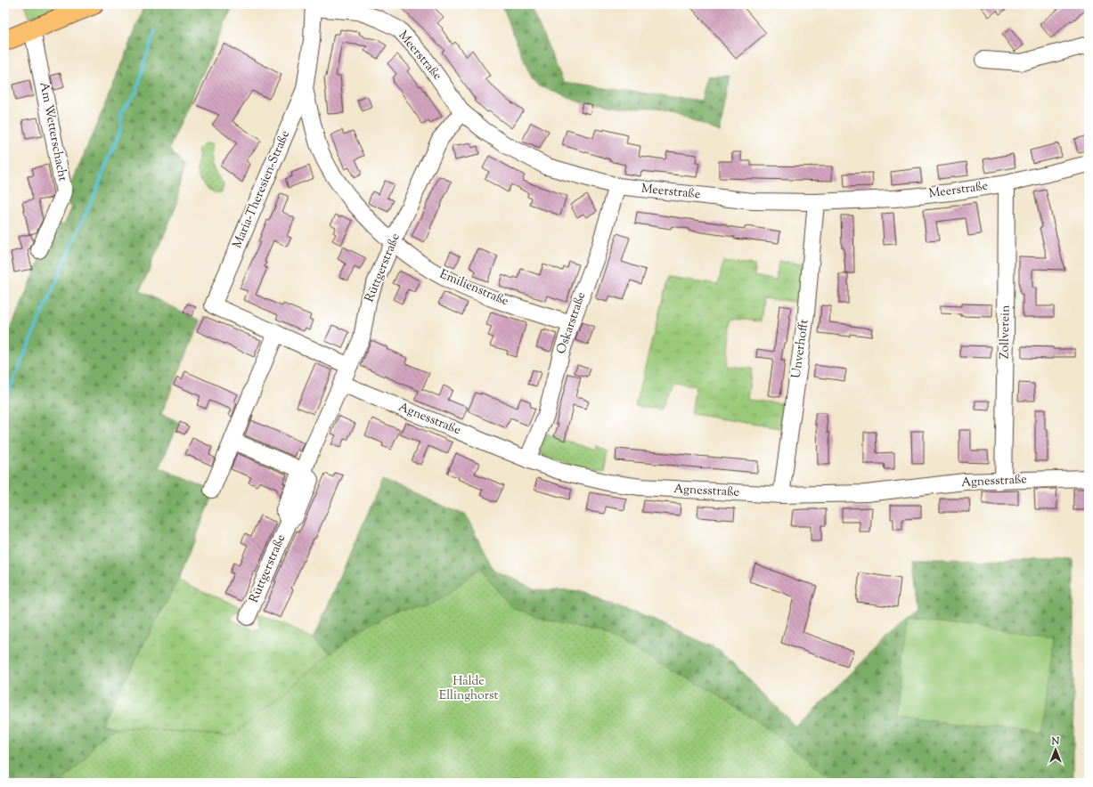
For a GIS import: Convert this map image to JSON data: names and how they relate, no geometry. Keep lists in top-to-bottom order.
{
  "streets": {
    "street": [
      "Meerstraße",
      "Am Wetterschacht",
      "Maria-Theresien-Straße",
      "Rüttgerstraße",
      "Emilienstraße",
      "Oskarstraße",
      "Zollverein",
      "Unverhofft",
      "Agnesstraße"
    ]
  },
  "crossings": [
    ["Meerstraße", "Maria-Theresien-Straße"],
    ["Meerstraße", "Rüttgerstraße"],
    ["Meerstraße", "Oskarstraße"],
    ["Meerstraße", "Zollverein"],
    ["Meerstraße", "Unverhofft"],
    ["Maria-Theresien-Straße", "Rüttgerstraße"],
    ["Maria-Theresien-Straße", "Emilienstraße"],
    ["Rüttgerstraße", "Emilienstraße"],
    ["Rüttgerstraße", "Agnesstraße"],
    ["Emilienstraße", "Oskarstraße"],
    ["Oskarstraße", "Agnesstraße"],
    ["Zollverein", "Agnesstraße"],
    ["Unverhofft", "Agnesstraße"]
  ],
  "parks": ["Halde Ellinghorst"],
  "north": "top"
}
